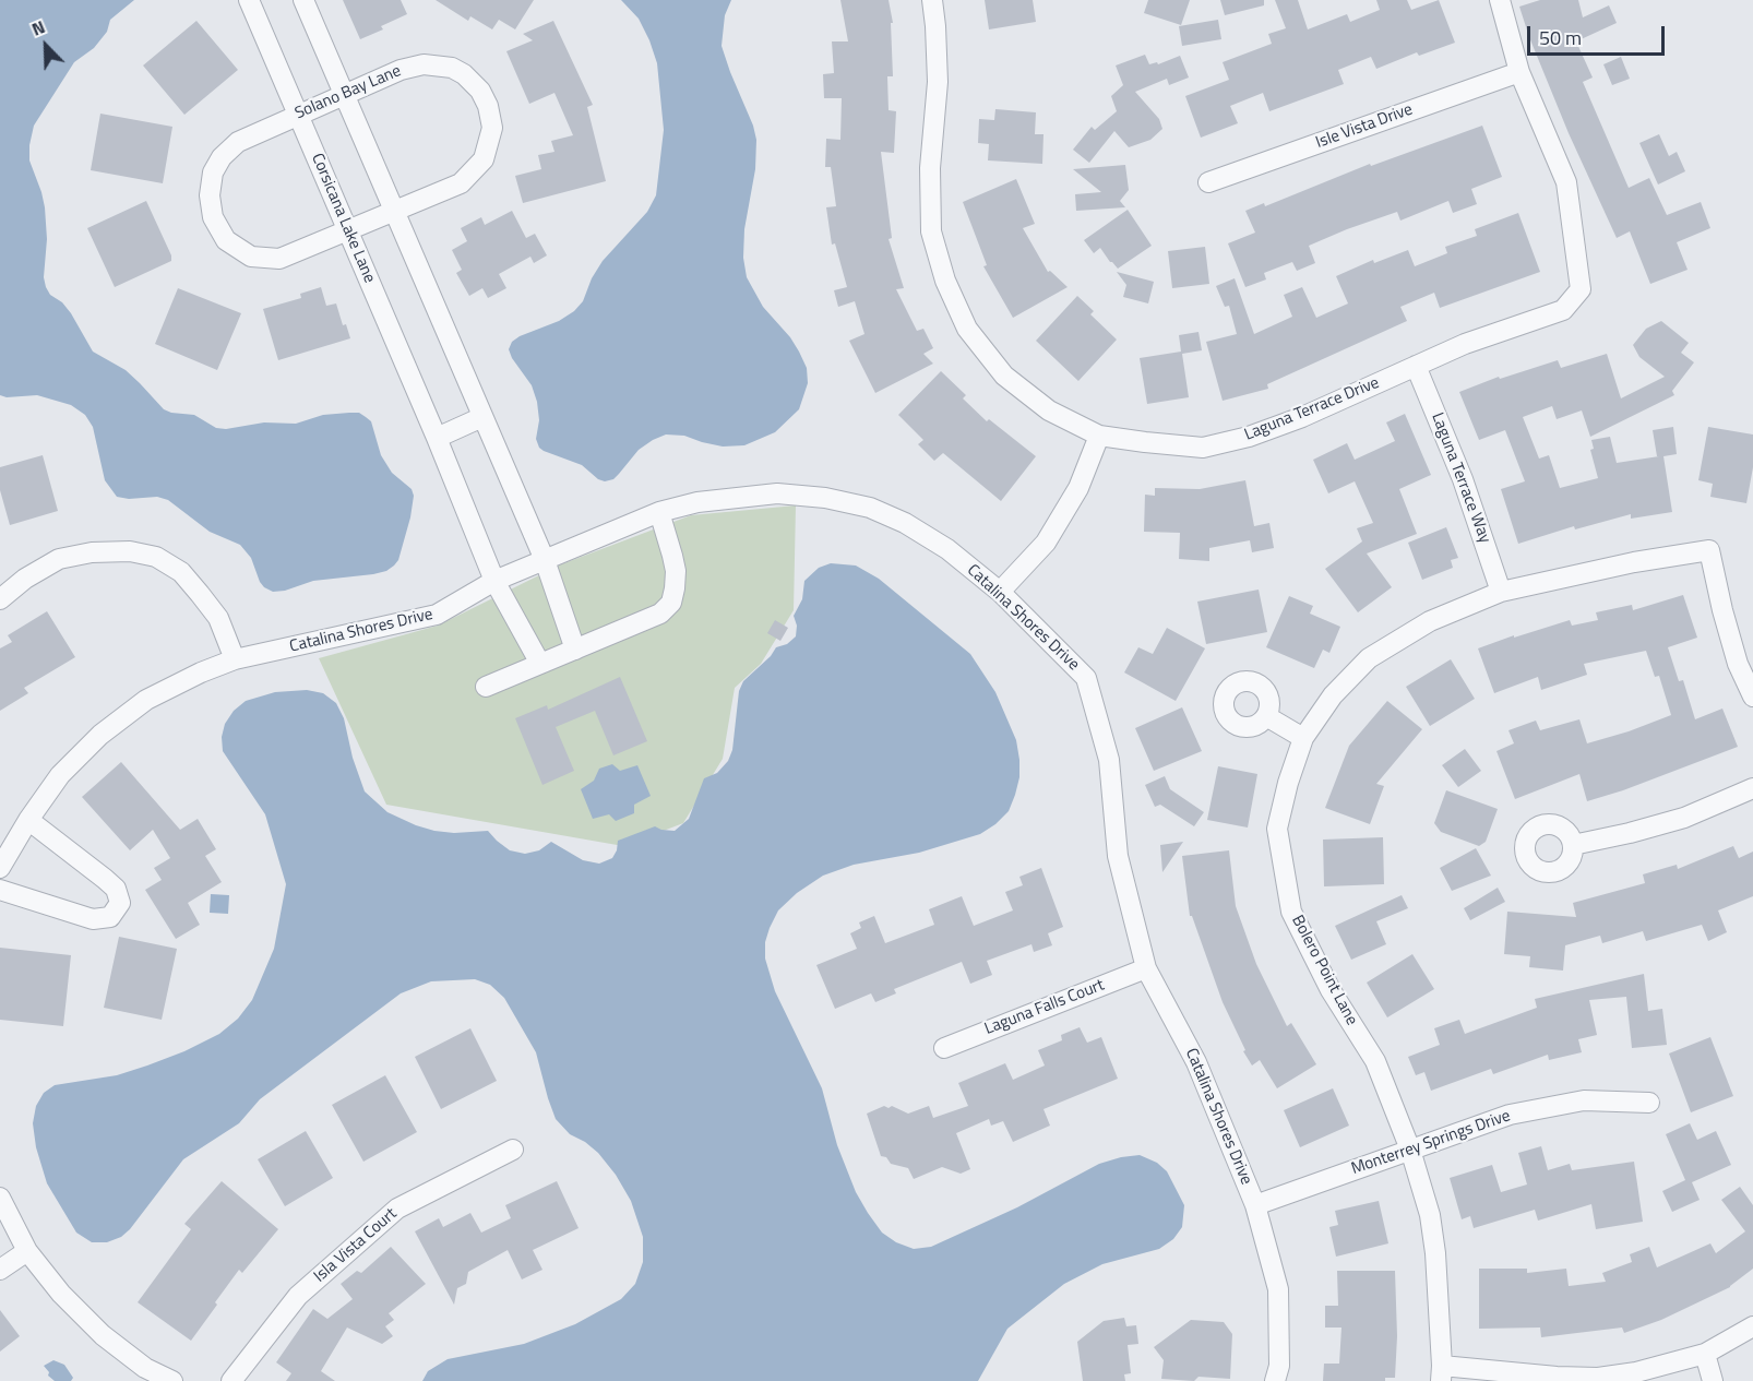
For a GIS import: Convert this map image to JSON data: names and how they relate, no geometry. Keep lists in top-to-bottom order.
{
  "streets": {
    "street": [
      "Solano Bay Lane",
      "Isle Vista Drive",
      "Corsicana Lake Lane",
      "Laguna Terrace Drive",
      "Laguna Terrace Way",
      "Catalina Shores Drive",
      "Bolero Point Lane",
      "Laguna Falls Court",
      "Monterrey Springs Drive",
      "Isla Vista Court"
    ]
  },
  "crossings": [
    ["Solano Bay Lane", "Corsicana Lake Lane"],
    ["Isle Vista Drive", "Laguna Terrace Drive"],
    ["Corsicana Lake Lane", "Catalina Shores Drive"],
    ["Laguna Terrace Drive", "Laguna Terrace Way"],
    ["Laguna Terrace Way", "Bolero Point Lane"],
    ["Catalina Shores Drive", "Laguna Falls Court"],
    ["Catalina Shores Drive", "Monterrey Springs Drive"],
    ["Bolero Point Lane", "Monterrey Springs Drive"]
  ],
  "scale_bar": "50 m",
  "north": "top left"
}
